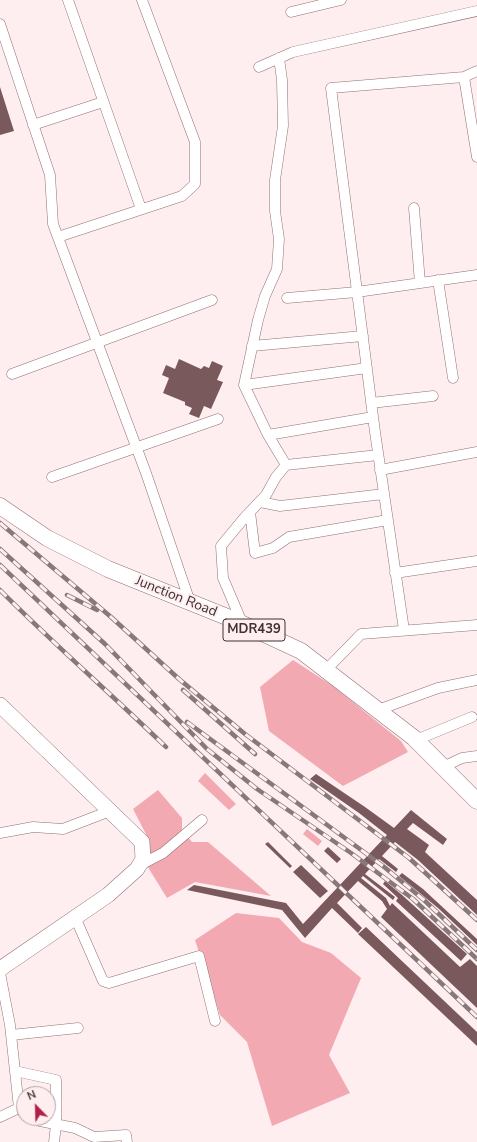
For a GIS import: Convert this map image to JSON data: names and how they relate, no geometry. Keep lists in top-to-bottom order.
{
  "streets": {
    "main road": ["Junction Road", "MDR439"]
  },
  "north": "top left"
}
